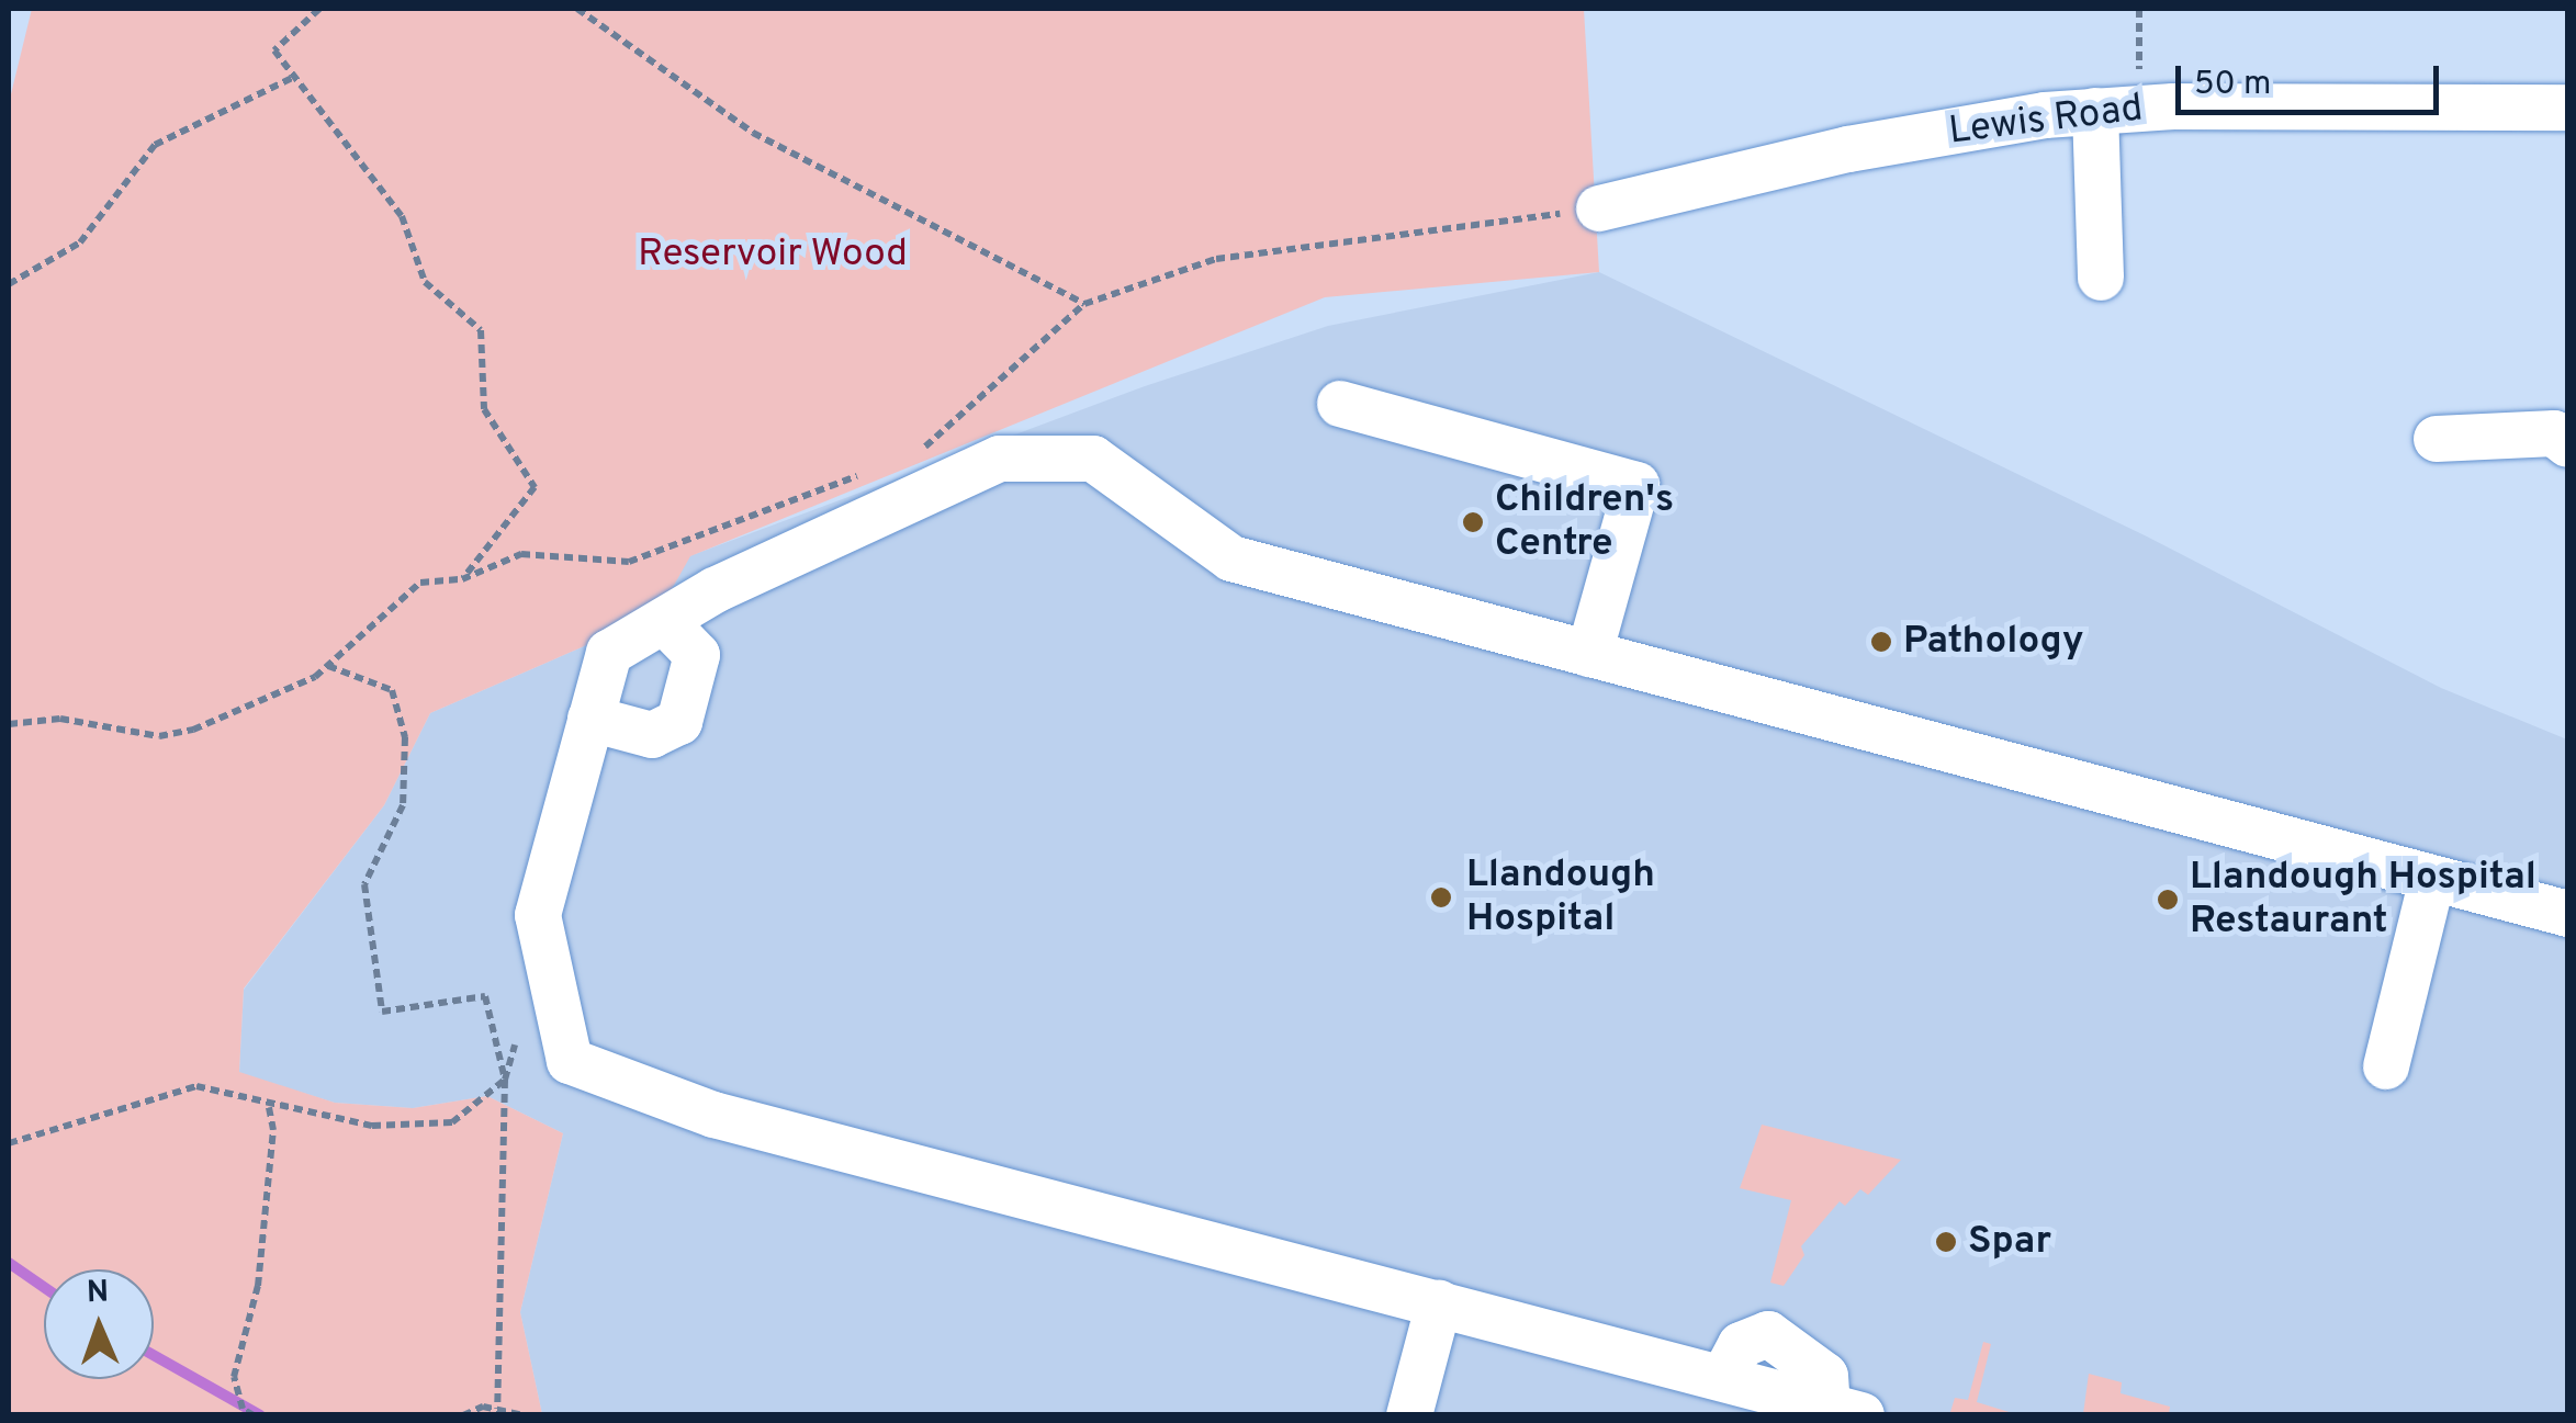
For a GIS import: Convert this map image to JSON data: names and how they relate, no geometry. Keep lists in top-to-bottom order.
{
  "streets": {
    "street": ["Lewis Road"]
  },
  "parks": ["Reservoir Wood"],
  "places": [
    "Children's Centre",
    "Pathology",
    "Llandough Hospital",
    "Llandough Hospital Restaurant",
    "Spar"
  ],
  "scale_bar": "50 m",
  "north": "top"
}
